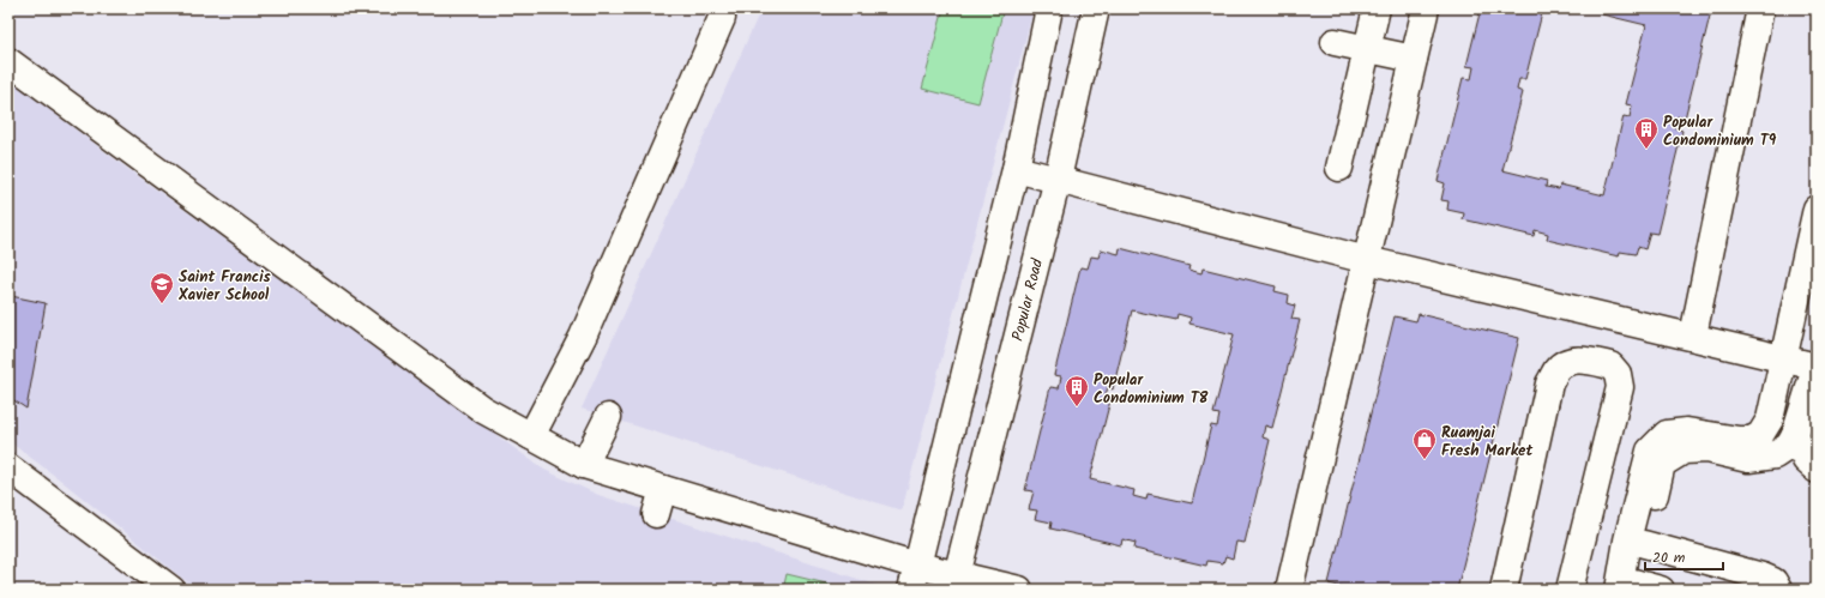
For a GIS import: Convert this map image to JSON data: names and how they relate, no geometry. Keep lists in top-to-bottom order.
{
  "streets": {
    "street": ["Popular Road"]
  },
  "places": {
    "building": ["Popular Condominium T9", "Popular Condominium T8"],
    "school or university": ["Saint Francis Xavier School"],
    "shop": ["Ruamjai Fresh Market"]
  },
  "scale_bar": "20 m"
}
